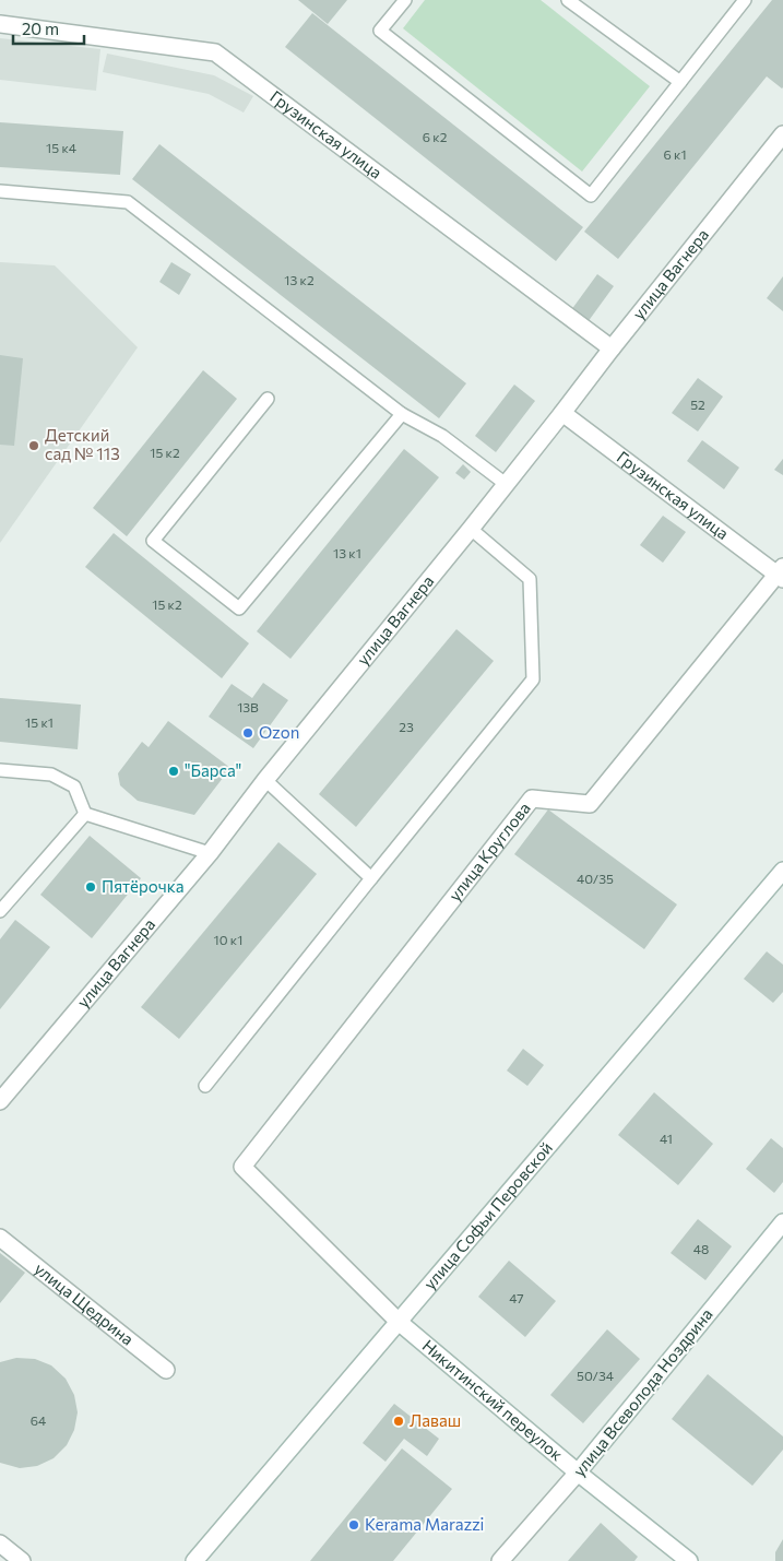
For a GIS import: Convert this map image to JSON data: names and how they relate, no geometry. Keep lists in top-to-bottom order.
{
  "streets": {
    "street": [
      "Грузинская улица",
      "улица Вагнера",
      "улица Круглова",
      "улица Софьи Перовской",
      "улица Щедрина",
      "улица Всеволода Ноздрина",
      "Никитинский переулок"
    ]
  },
  "crossings": [
    ["Грузинская улица", "улица Вагнера"],
    ["Грузинская улица", "улица Круглова"],
    ["улица Круглова", "Никитинский переулок"],
    ["улица Софьи Перовской", "Никитинский переулок"],
    ["улица Всеволода Ноздрина", "Никитинский переулок"]
  ],
  "places": [
    "Детский сад № 113",
    "Ozon",
    "\"Барса\"",
    "Пятёрочка",
    "Лаваш",
    "Kerama Marazzi"
  ],
  "house_numbers": [
    "6 к2",
    "15 к4",
    "6 к1",
    "13 к2",
    "52",
    "15 к2",
    "13 к1",
    "15 к2",
    "13В",
    "15 к1",
    "23",
    "40/35",
    "10 к1",
    "41",
    "48",
    "47",
    "50/34",
    "64"
  ],
  "scale_bar": "20 m"
}
